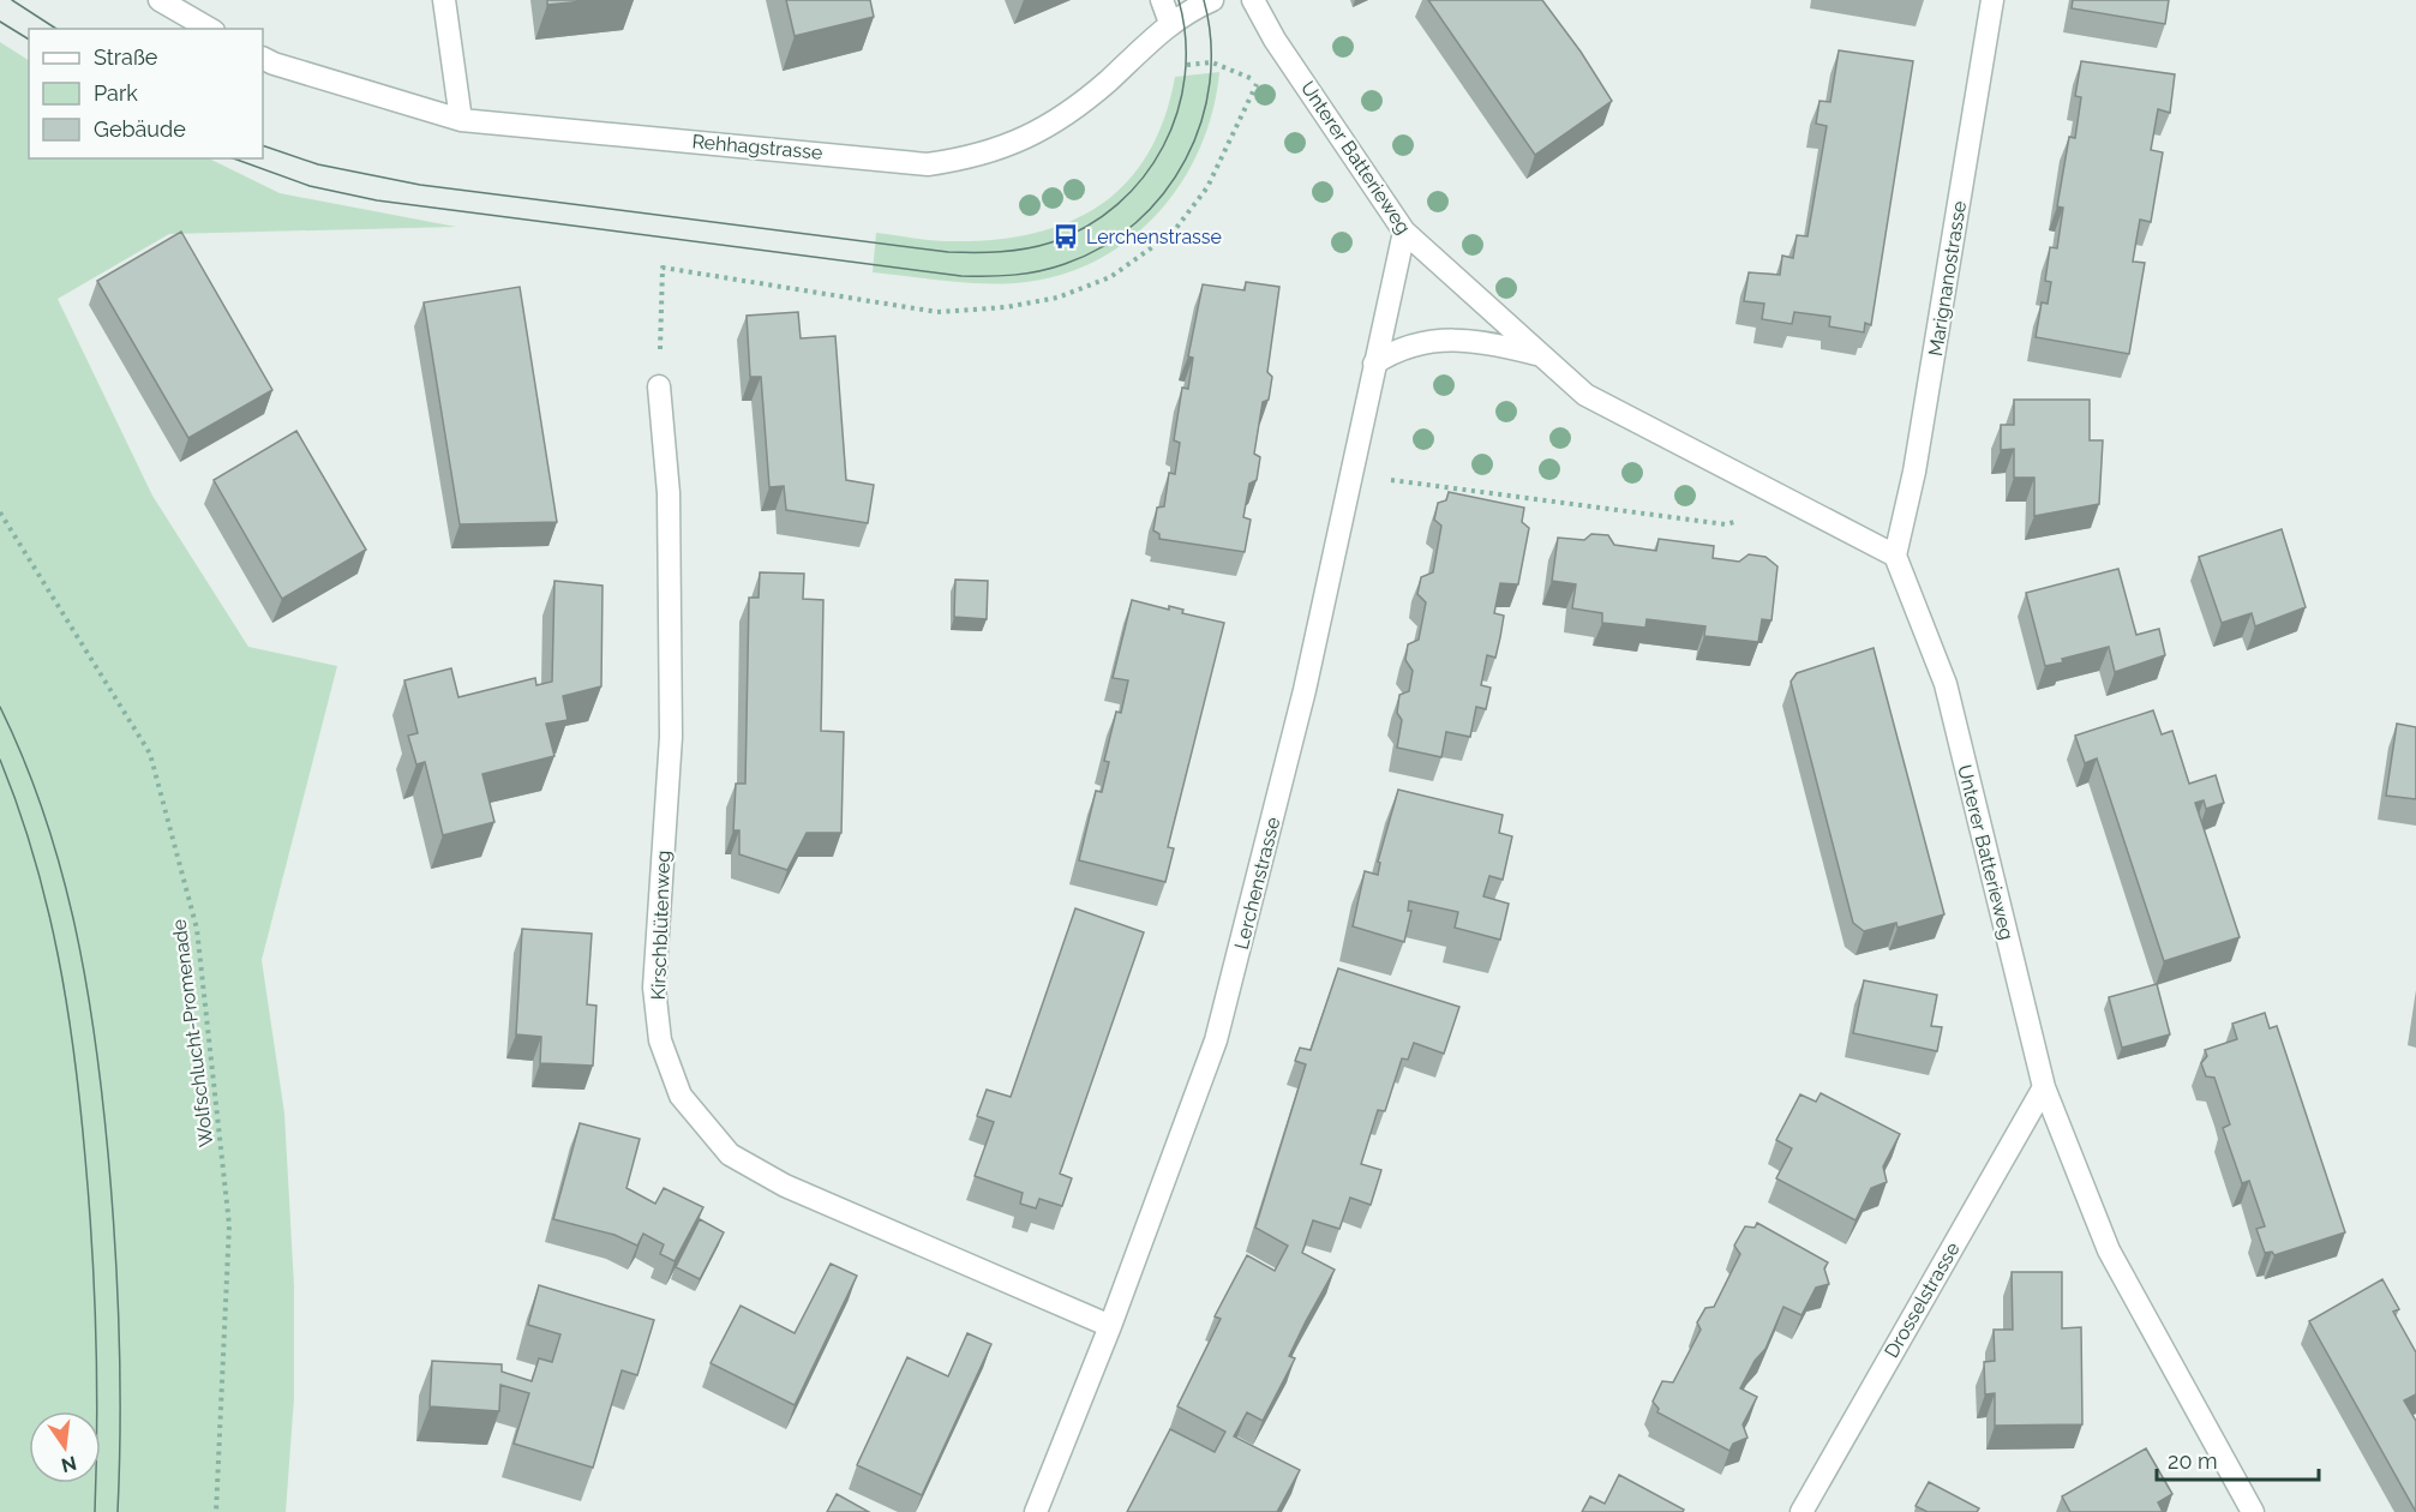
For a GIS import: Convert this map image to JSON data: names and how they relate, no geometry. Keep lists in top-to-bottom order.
{
  "streets": {
    "street": [
      "Rehhagstrasse",
      "Unterer Batterieweg",
      "Marignanostrasse",
      "Lerchenstrasse",
      "Kirschblütenweg",
      "Drosselstrasse"
    ],
    "path": ["Wolfschlucht-Promenade"]
  },
  "crossings": [
    ["Unterer Batterieweg", "Marignanostrasse"],
    ["Unterer Batterieweg", "Lerchenstrasse"],
    ["Unterer Batterieweg", "Drosselstrasse"],
    ["Lerchenstrasse", "Kirschblütenweg"]
  ],
  "places": {
    "bus stop": ["Lerchenstrasse"]
  },
  "legend": ["Straße", "Park", "Gebäude"],
  "scale_bar": "20 m",
  "north": "bottom"
}
